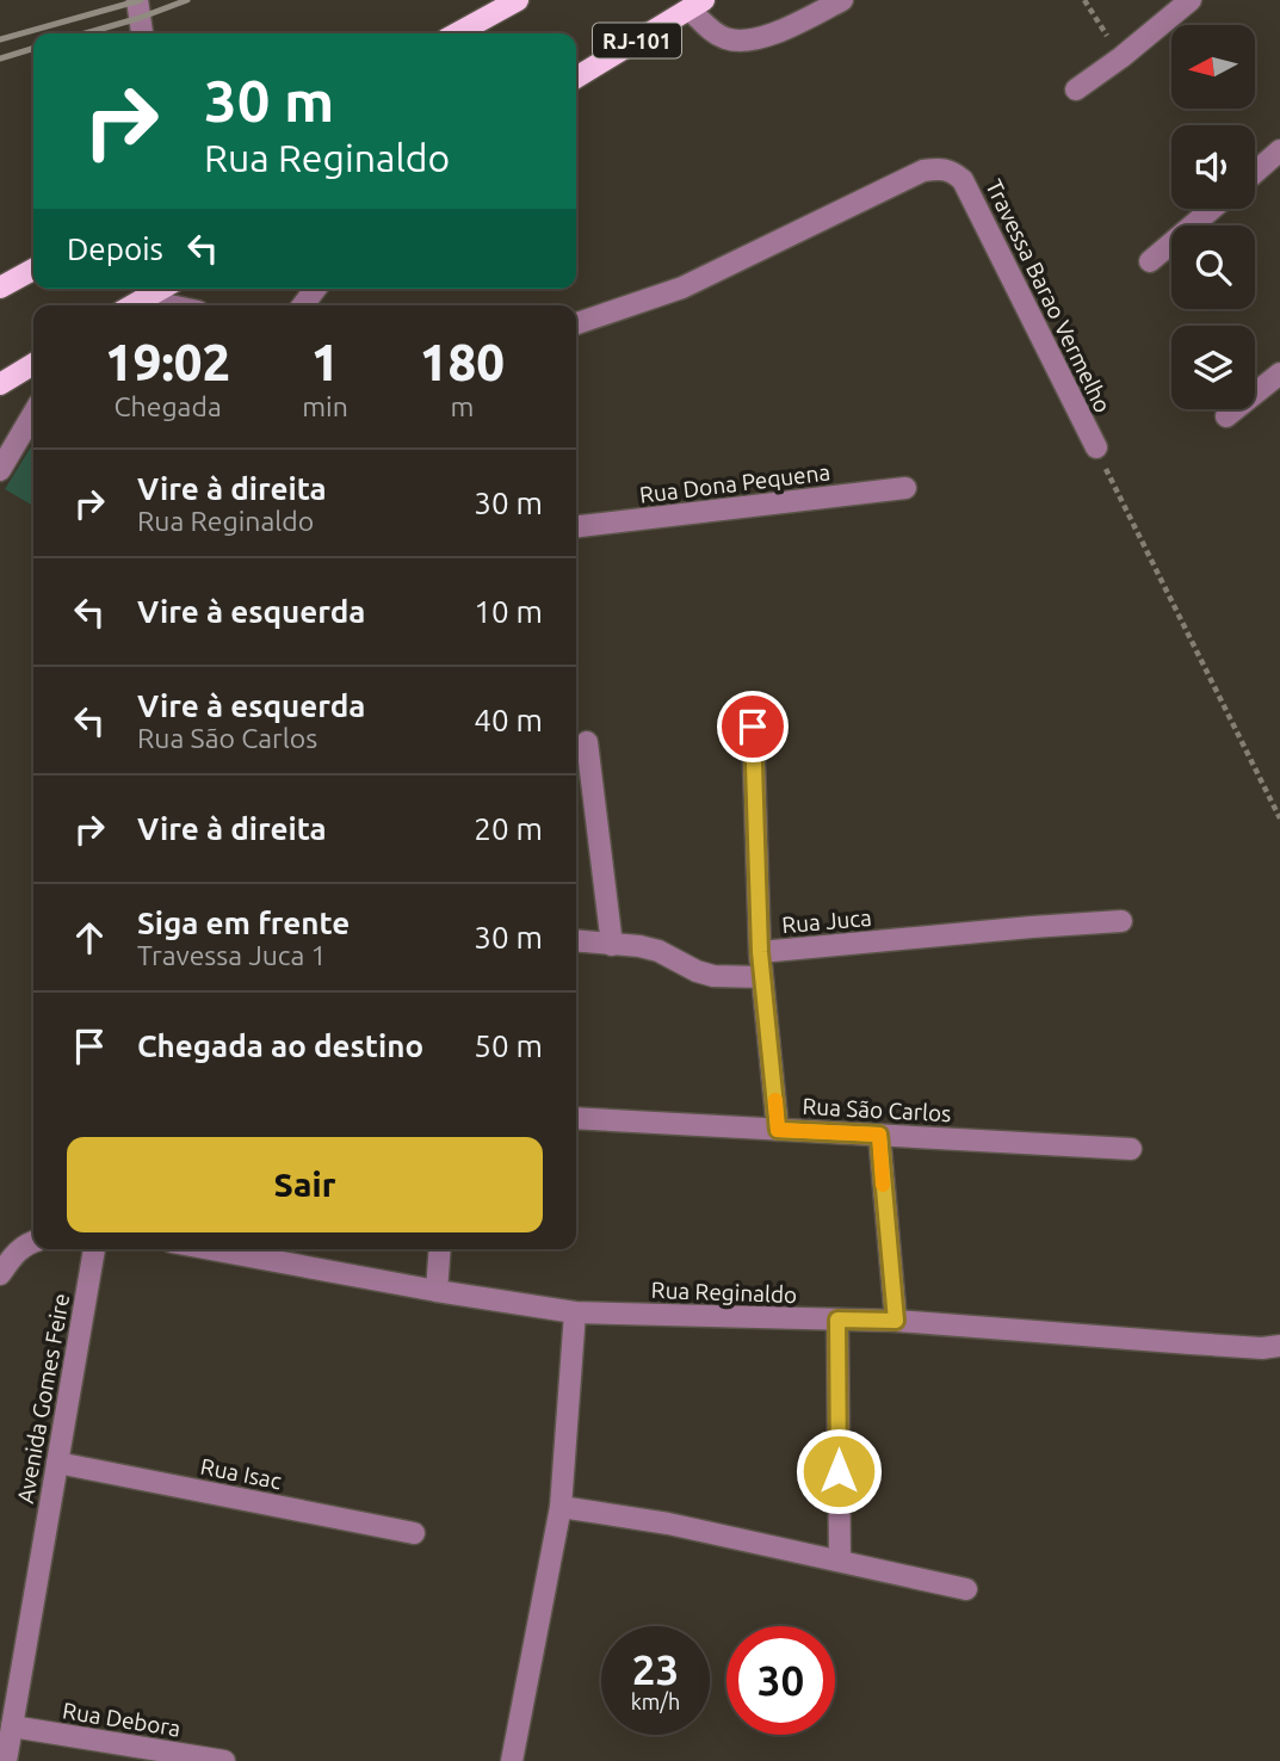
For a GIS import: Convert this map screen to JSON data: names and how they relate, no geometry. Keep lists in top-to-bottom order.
{
  "streets": {
    "main road": ["RJ-101"],
    "street": [
      "Travessa Barao Vermelho",
      "Rua Dona Pequena",
      "Rua Juca",
      "Rua São Carlos",
      "Rua Reginaldo",
      "Avenida Gomes Feire",
      "Rua Isac",
      "Rua Debora"
    ]
  },
  "crossings": [
    ["Rua Juca", "Rua São Carlos"],
    ["Avenida Gomes Feire", "Rua Isac"],
    ["Avenida Gomes Feire", "Rua Debora"]
  ],
  "north": "left",
  "page": {
    "turn": ["30 m", "Rua Reginaldo"],
    "then": "Depois",
    "eta": [
      "19:02",
      "Chegada",
      "1",
      "min",
      "180",
      "m"
    ],
    "list": [
      {
        "name": "Vire à direita",
        "note": "Rua Reginaldo",
        "value": "30 m"
      },
      {
        "name": "Vire à esquerda",
        "value": "10 m"
      },
      {
        "name": "Vire à esquerda",
        "note": "Rua São Carlos",
        "value": "40 m"
      },
      {
        "name": "Vire à direita",
        "value": "20 m"
      },
      {
        "name": "Siga em frente",
        "note": "Travessa Juca 1",
        "value": "30 m"
      },
      {
        "name": "Chegada ao destino",
        "value": "50 m"
      }
    ],
    "buttons": "Sair",
    "speed": "23 km/h",
    "limit": "30"
  }
}
